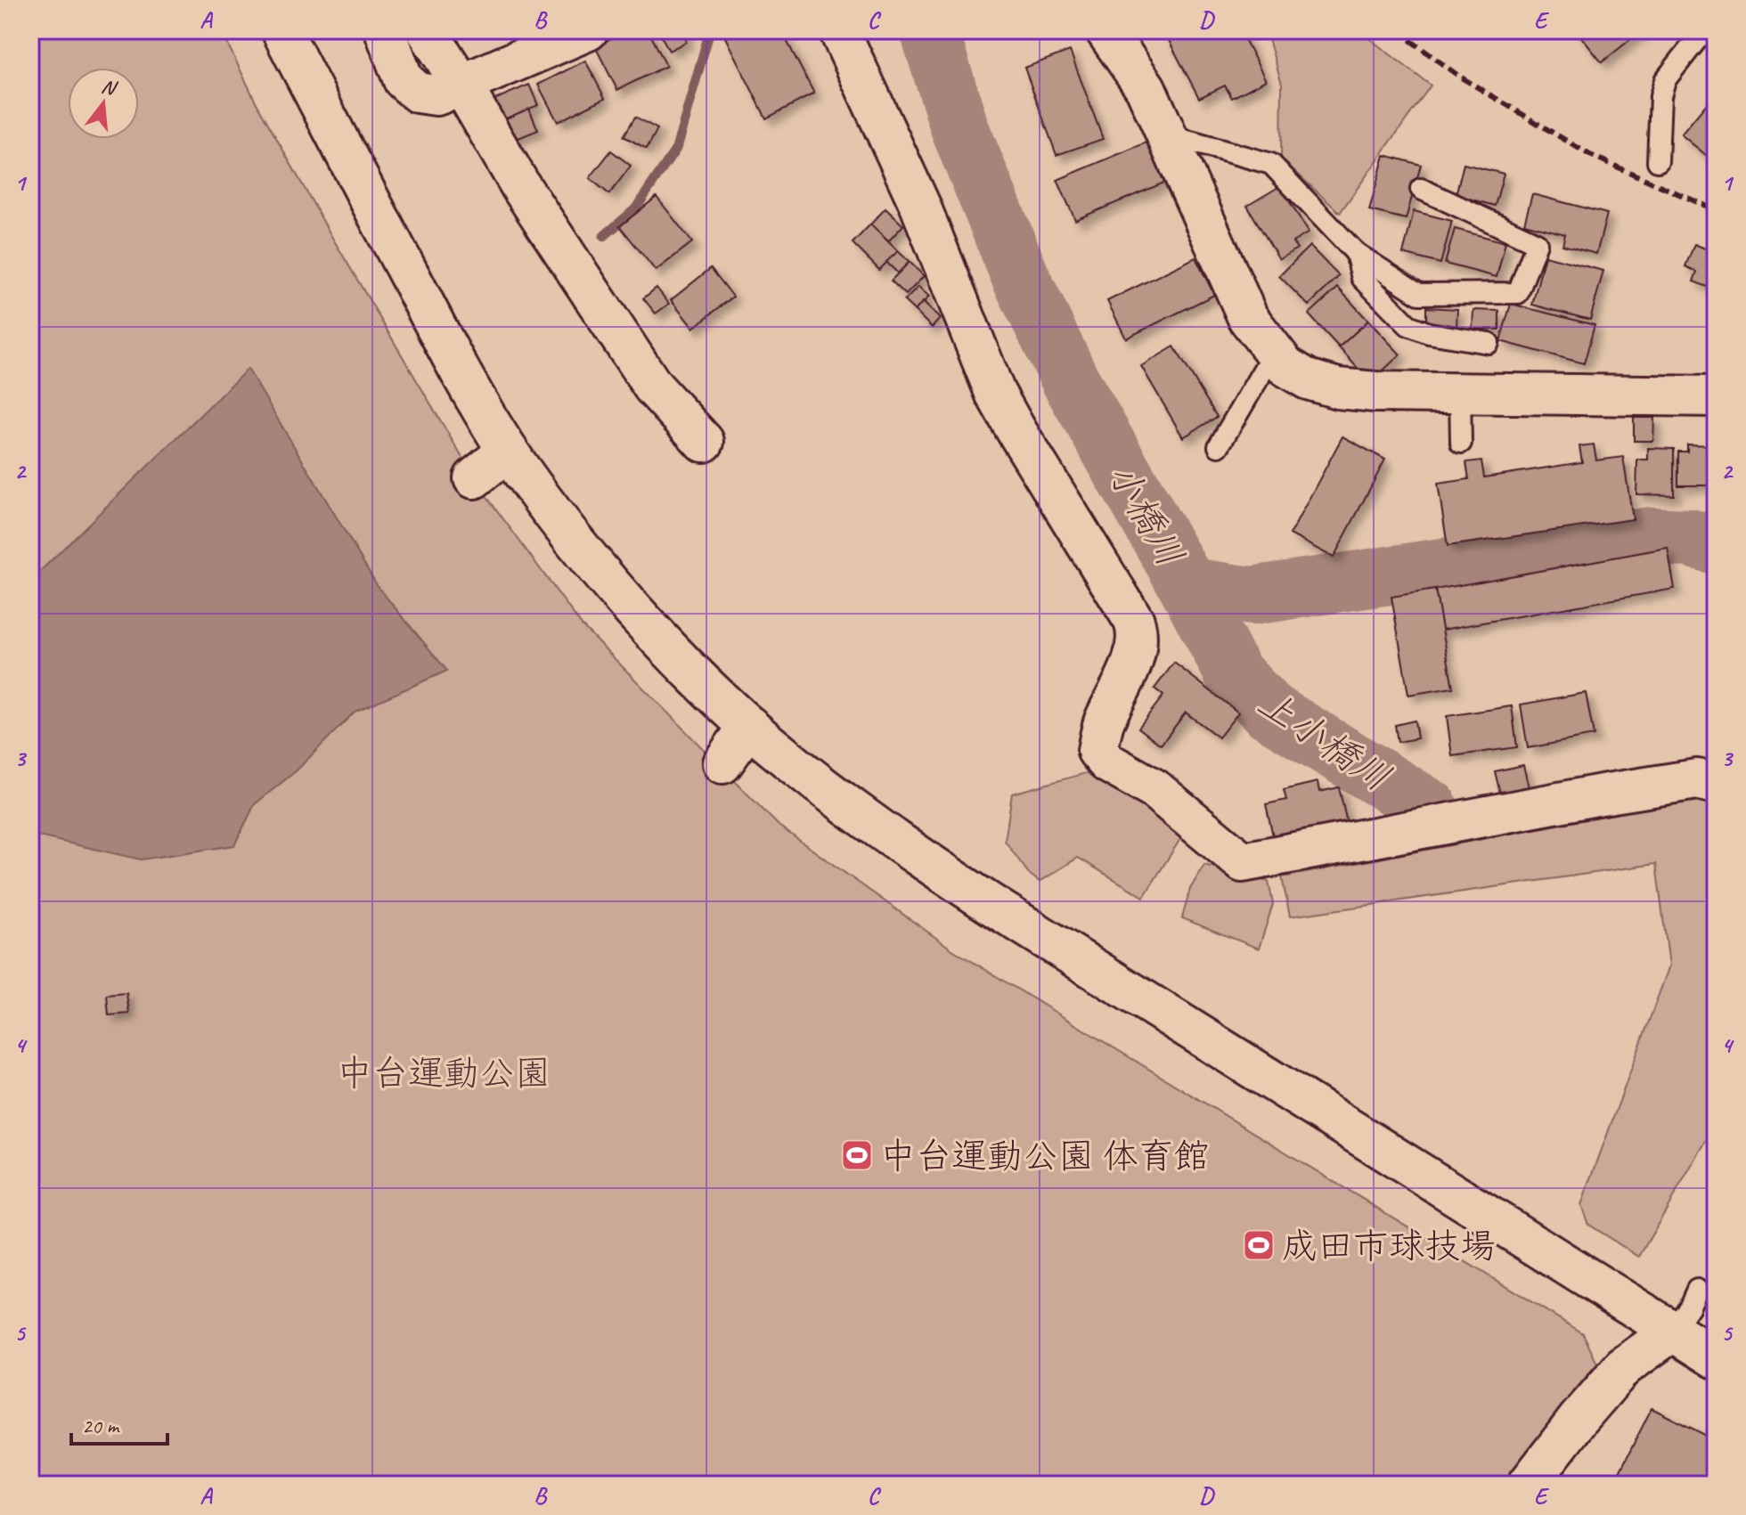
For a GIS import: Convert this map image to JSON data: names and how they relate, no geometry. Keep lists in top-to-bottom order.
{
  "water": ["小橋川", "上小橋川"],
  "parks": ["中台運動公園"],
  "places": {
    "sports": ["中台運動公園 体育館", "成田市球技場"]
  },
  "scale_bar": "20 m",
  "north": "top",
  "grid": {
    "columns": [
      "A",
      "B",
      "C",
      "D",
      "E"
    ],
    "rows": [
      "1",
      "2",
      "3",
      "4",
      "5"
    ]
  }
}
